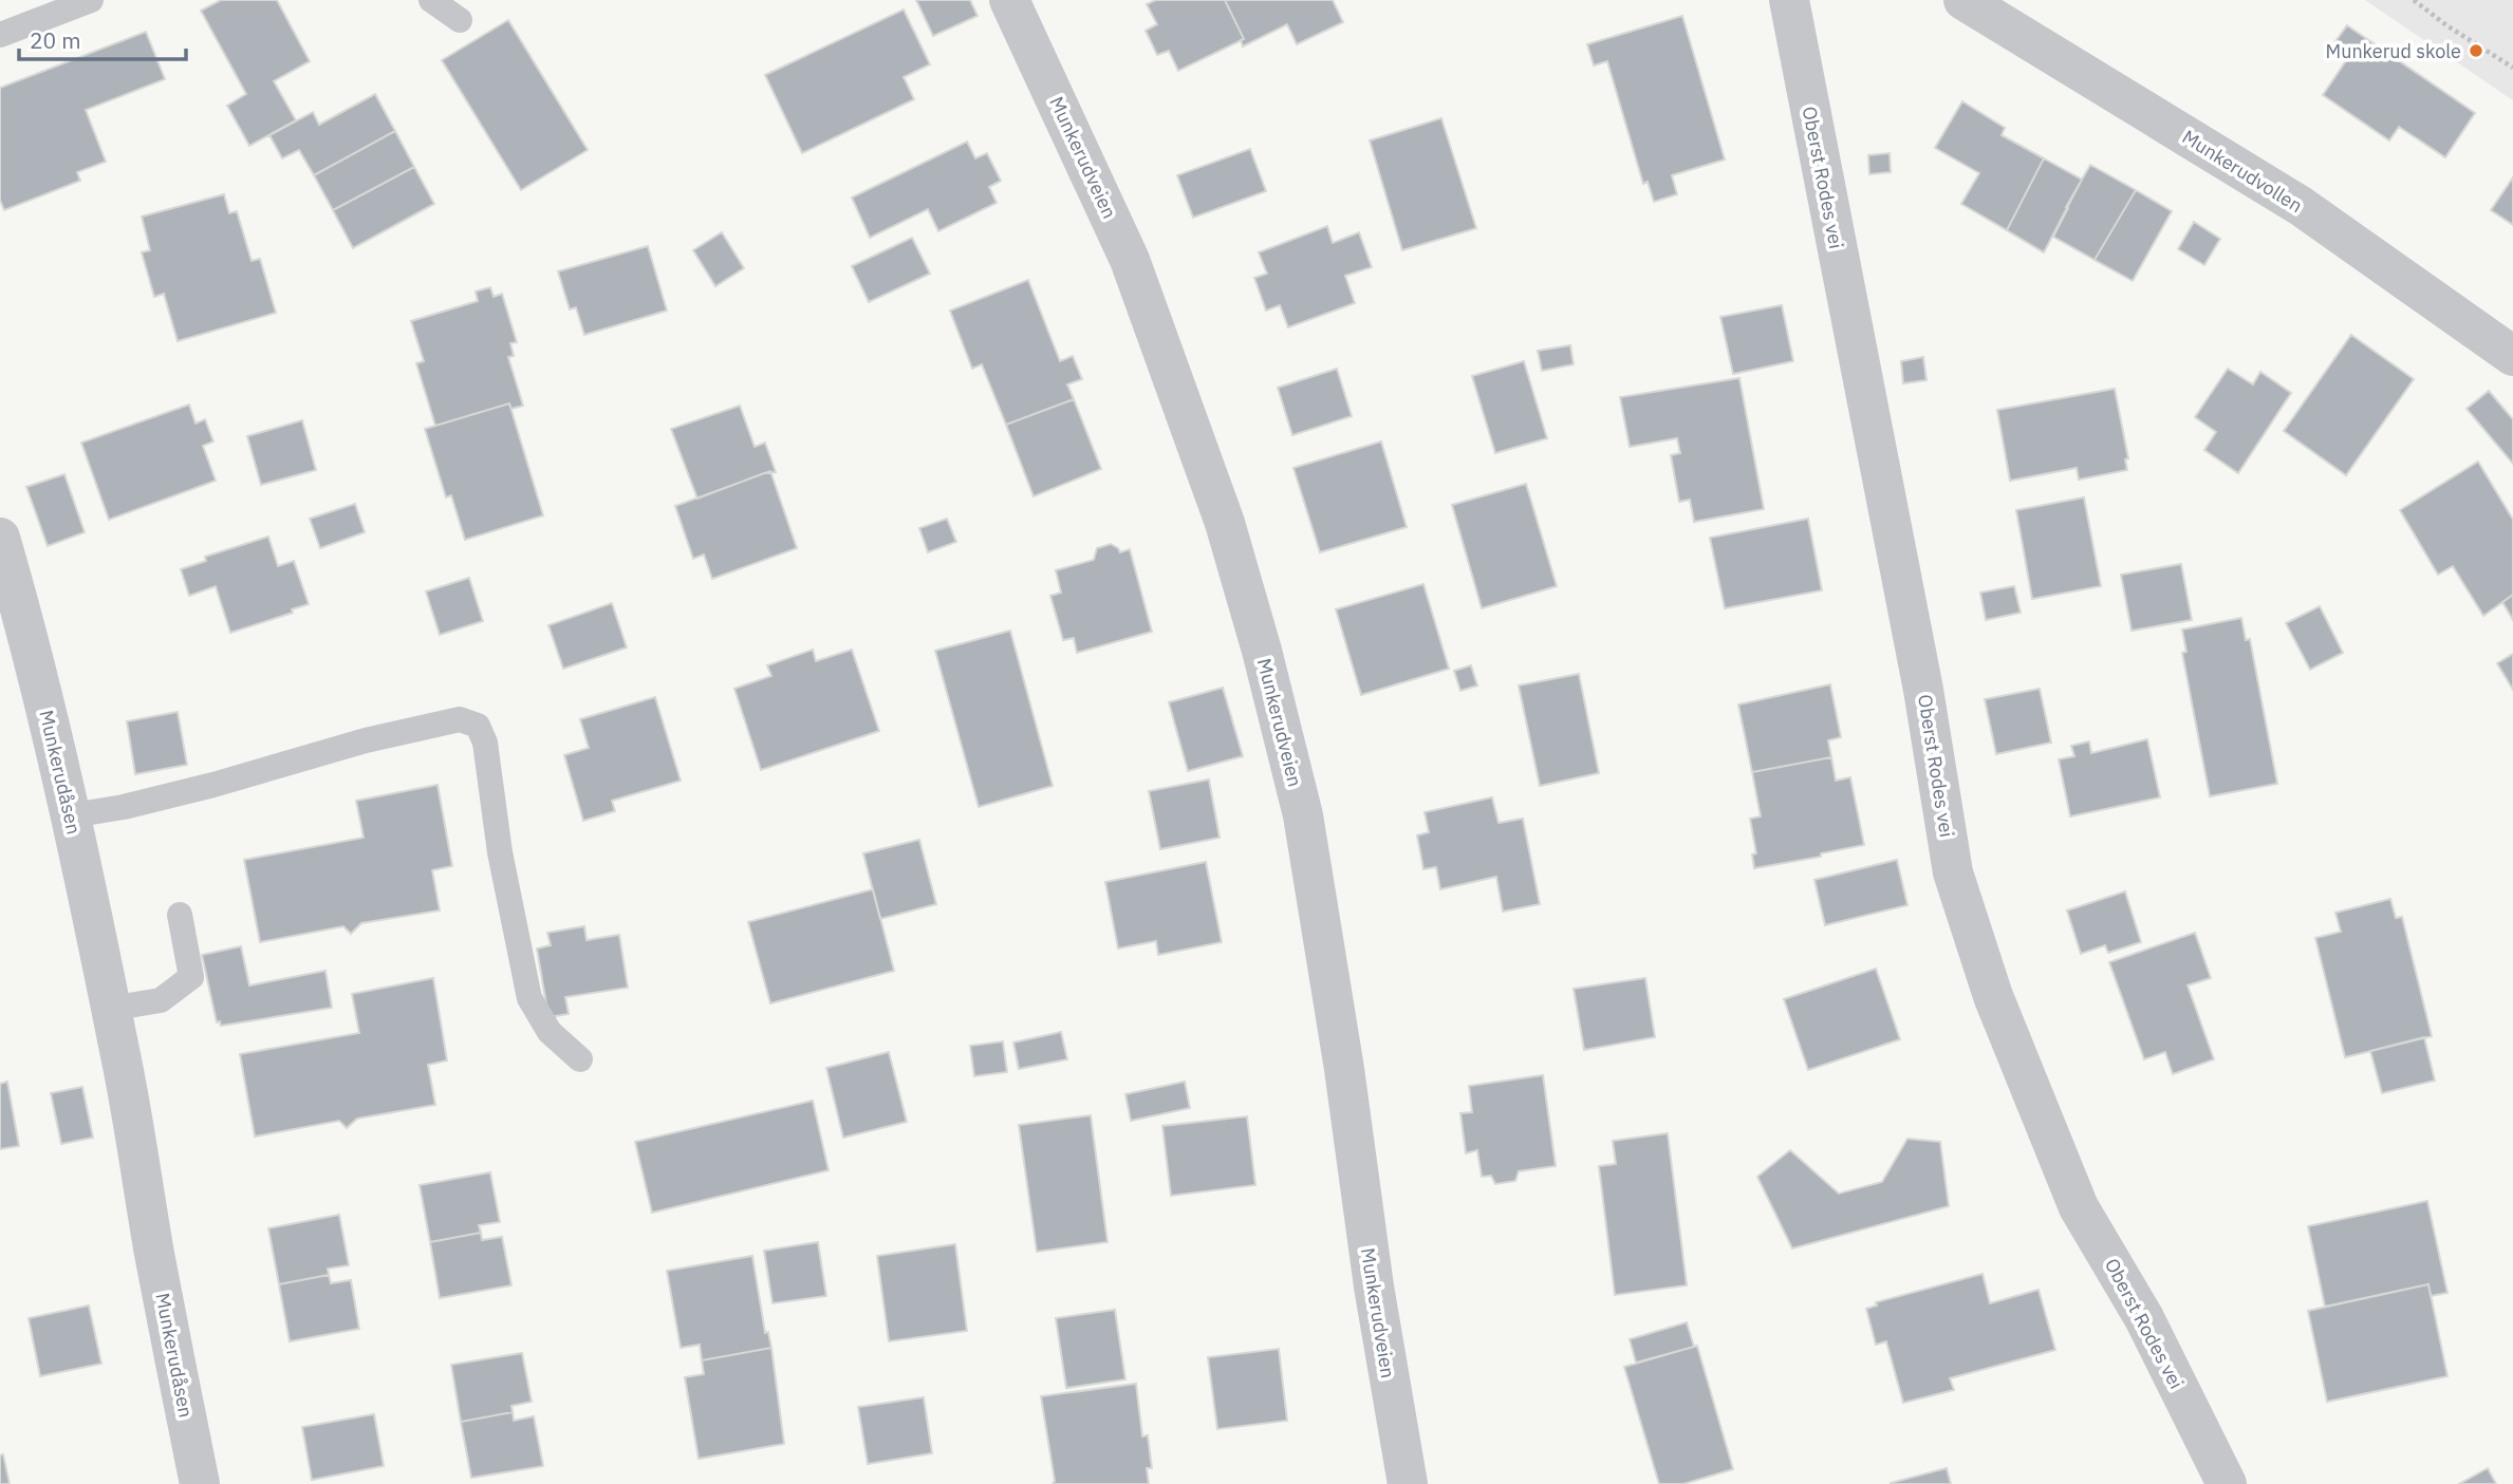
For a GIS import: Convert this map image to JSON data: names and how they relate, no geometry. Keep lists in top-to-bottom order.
{
  "streets": {
    "street": [
      "Munkerudveien",
      "Munkerudvollen",
      "Oberst Rodes vei",
      "Munkerudåsen"
    ]
  },
  "places": ["Munkerud skole"],
  "scale_bar": "20 m"
}
